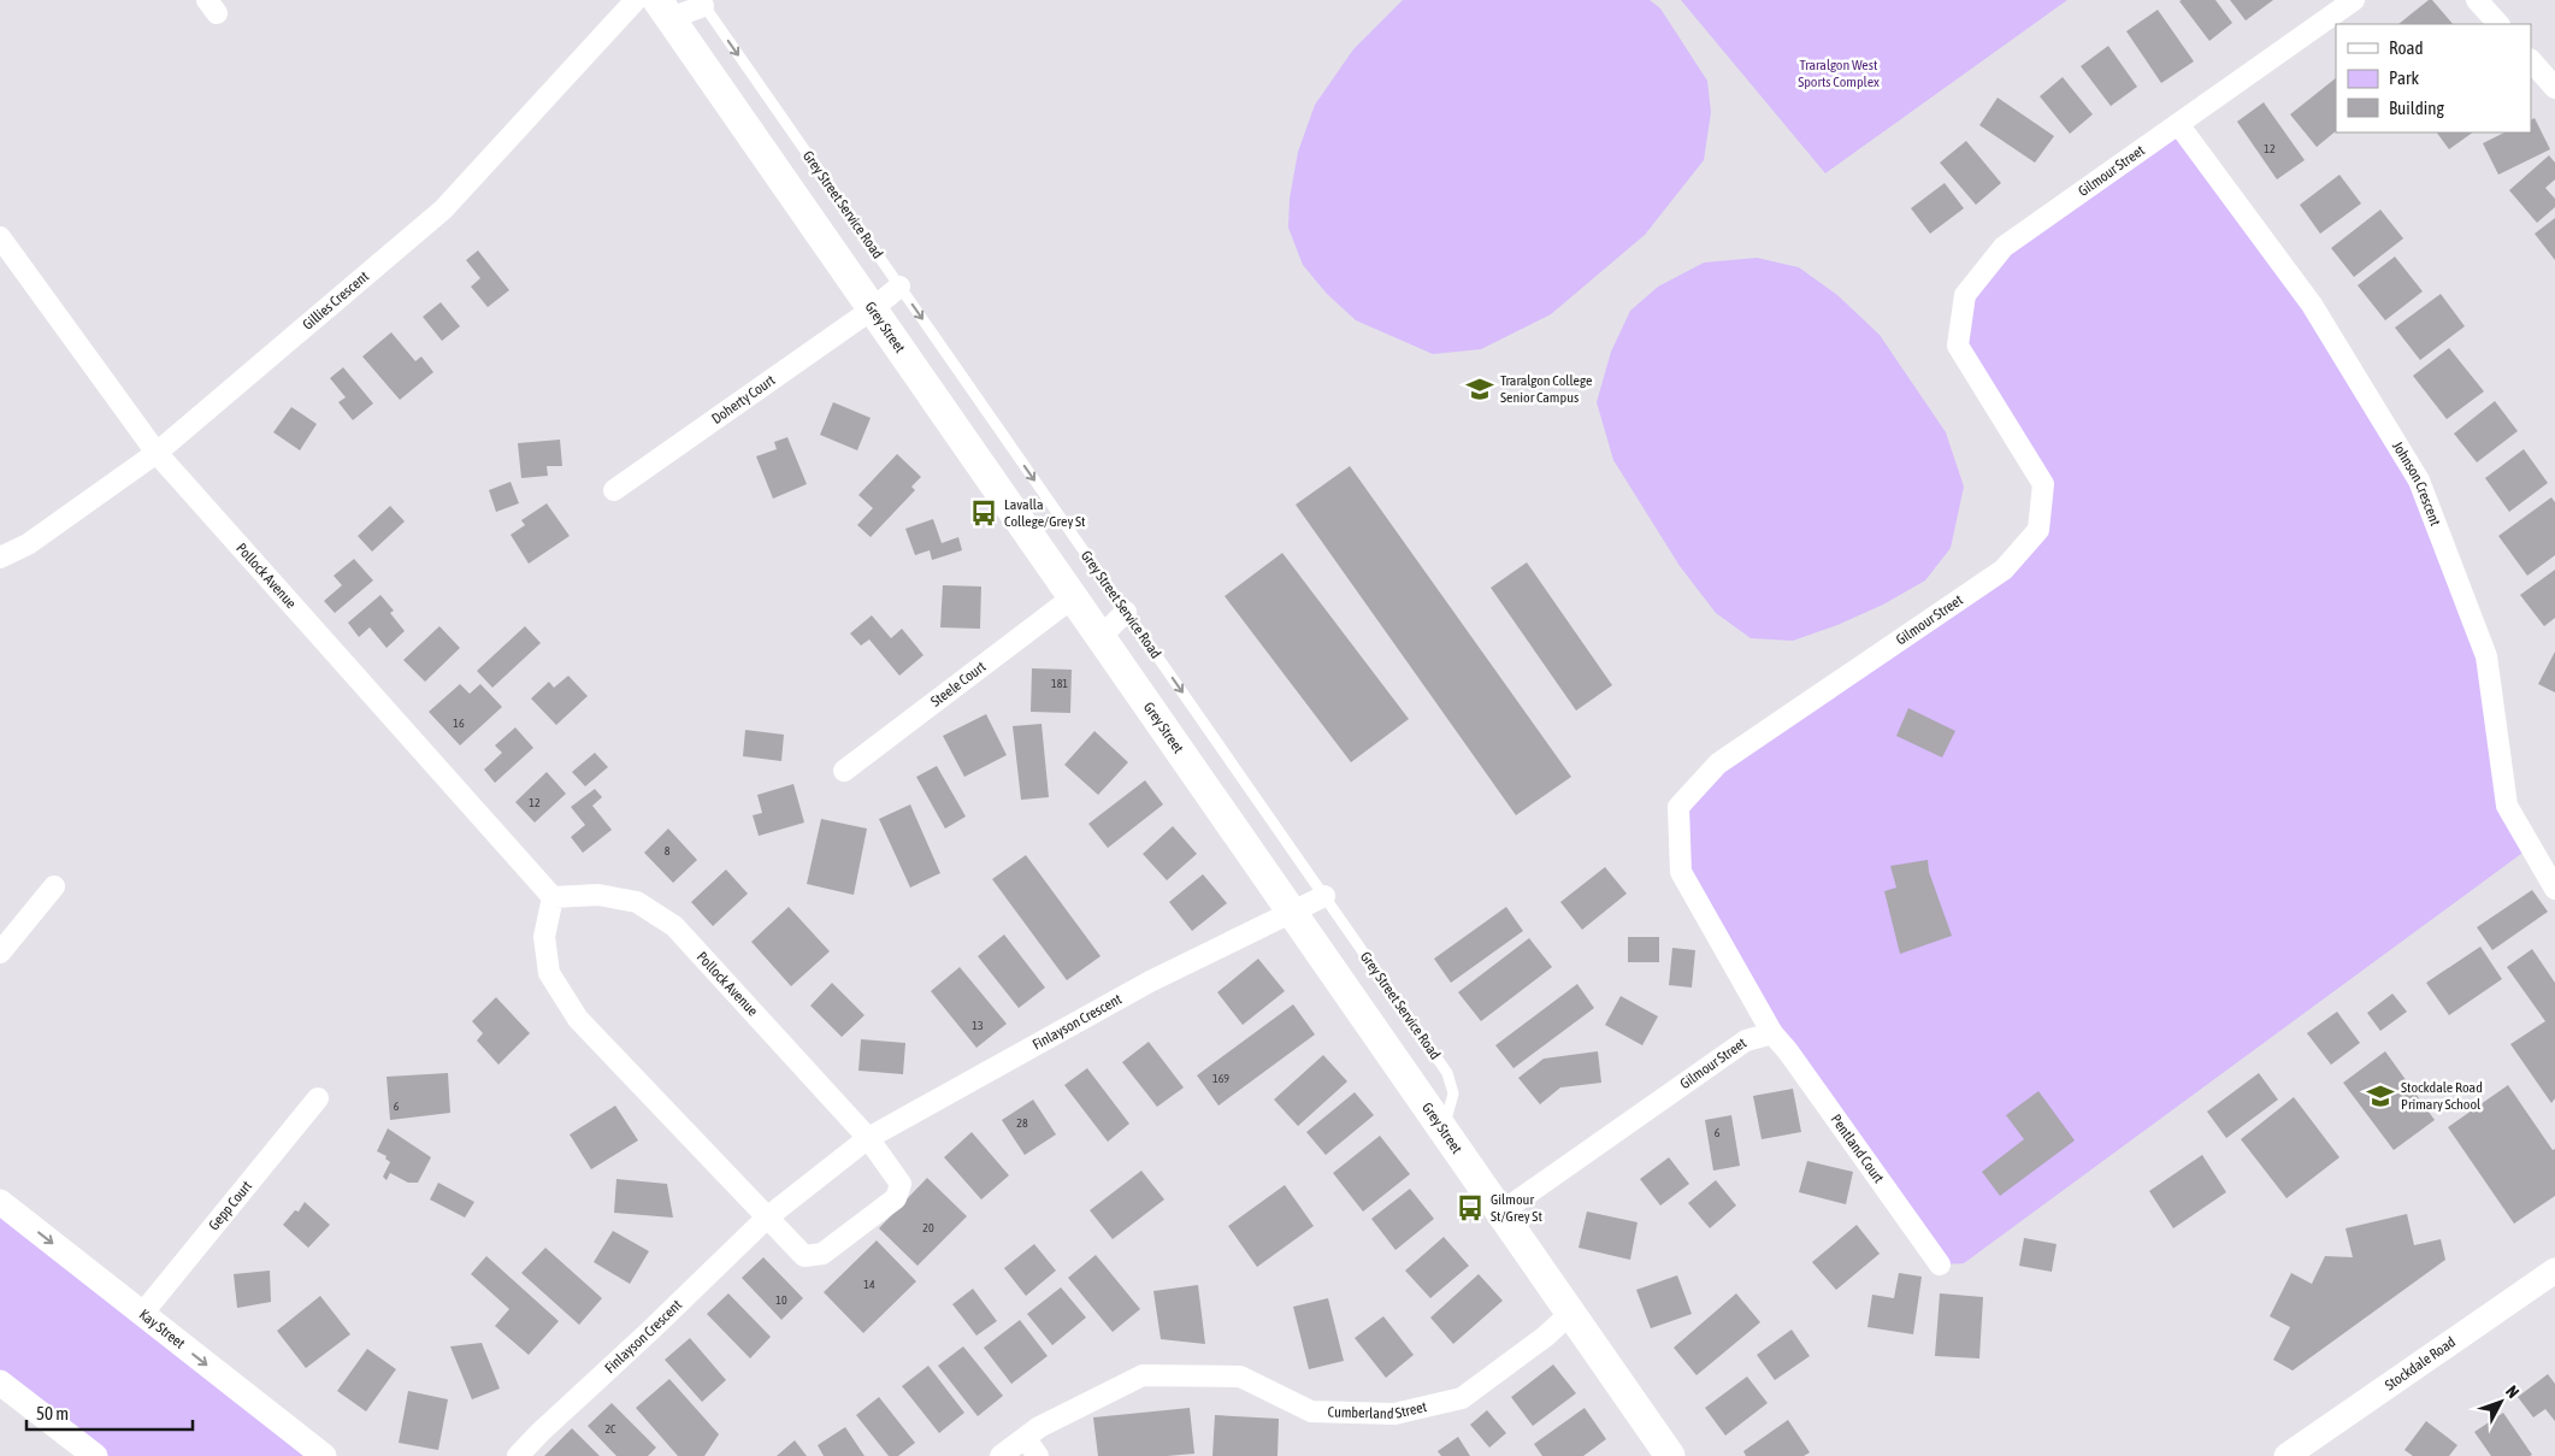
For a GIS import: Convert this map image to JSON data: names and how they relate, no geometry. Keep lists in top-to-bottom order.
{
  "streets": {
    "main road": ["Grey Street"],
    "street": [
      "Gilmour Street",
      "Gillies Crescent",
      "Doherty Court",
      "Johnson Crescent",
      "Pollock Avenue",
      "Steele Court",
      "Finlayson Crescent",
      "Pentland Court",
      "Gepp Court",
      "Kay Street",
      "Stockdale Road",
      "Cumberland Street"
    ],
    "lane": ["Grey Street Service Road"]
  },
  "crossings": [
    ["Gilmour Street", "Grey Street"],
    ["Gilmour Street", "Johnson Crescent"],
    ["Gilmour Street", "Pentland Court"],
    ["Grey Street Service Road", "Grey Street"],
    ["Grey Street Service Road", "Doherty Court"],
    ["Grey Street Service Road", "Finlayson Crescent"],
    ["Gillies Crescent", "Pollock Avenue"],
    ["Grey Street", "Doherty Court"],
    ["Grey Street", "Steele Court"],
    ["Grey Street", "Finlayson Crescent"],
    ["Grey Street", "Cumberland Street"],
    ["Pollock Avenue", "Finlayson Crescent"],
    ["Gepp Court", "Kay Street"]
  ],
  "one_way": ["Grey Street Service Road", "Kay Street"],
  "parks": ["Traralgon West Sports Complex"],
  "places": {
    "school or university": ["Traralgon College Senior Campus", "Stockdale Road Primary School"],
    "bus stop": ["Lavalla College/Grey St", "Gilmour St/Grey St"]
  },
  "house_numbers": [
    "12",
    "181",
    "16",
    "12",
    "8",
    "13",
    "169",
    "6",
    "28",
    "6",
    "20",
    "14",
    "10",
    "2C"
  ],
  "legend": ["Road", "Park", "Building"],
  "scale_bar": "50 m",
  "north": "top right"
}
